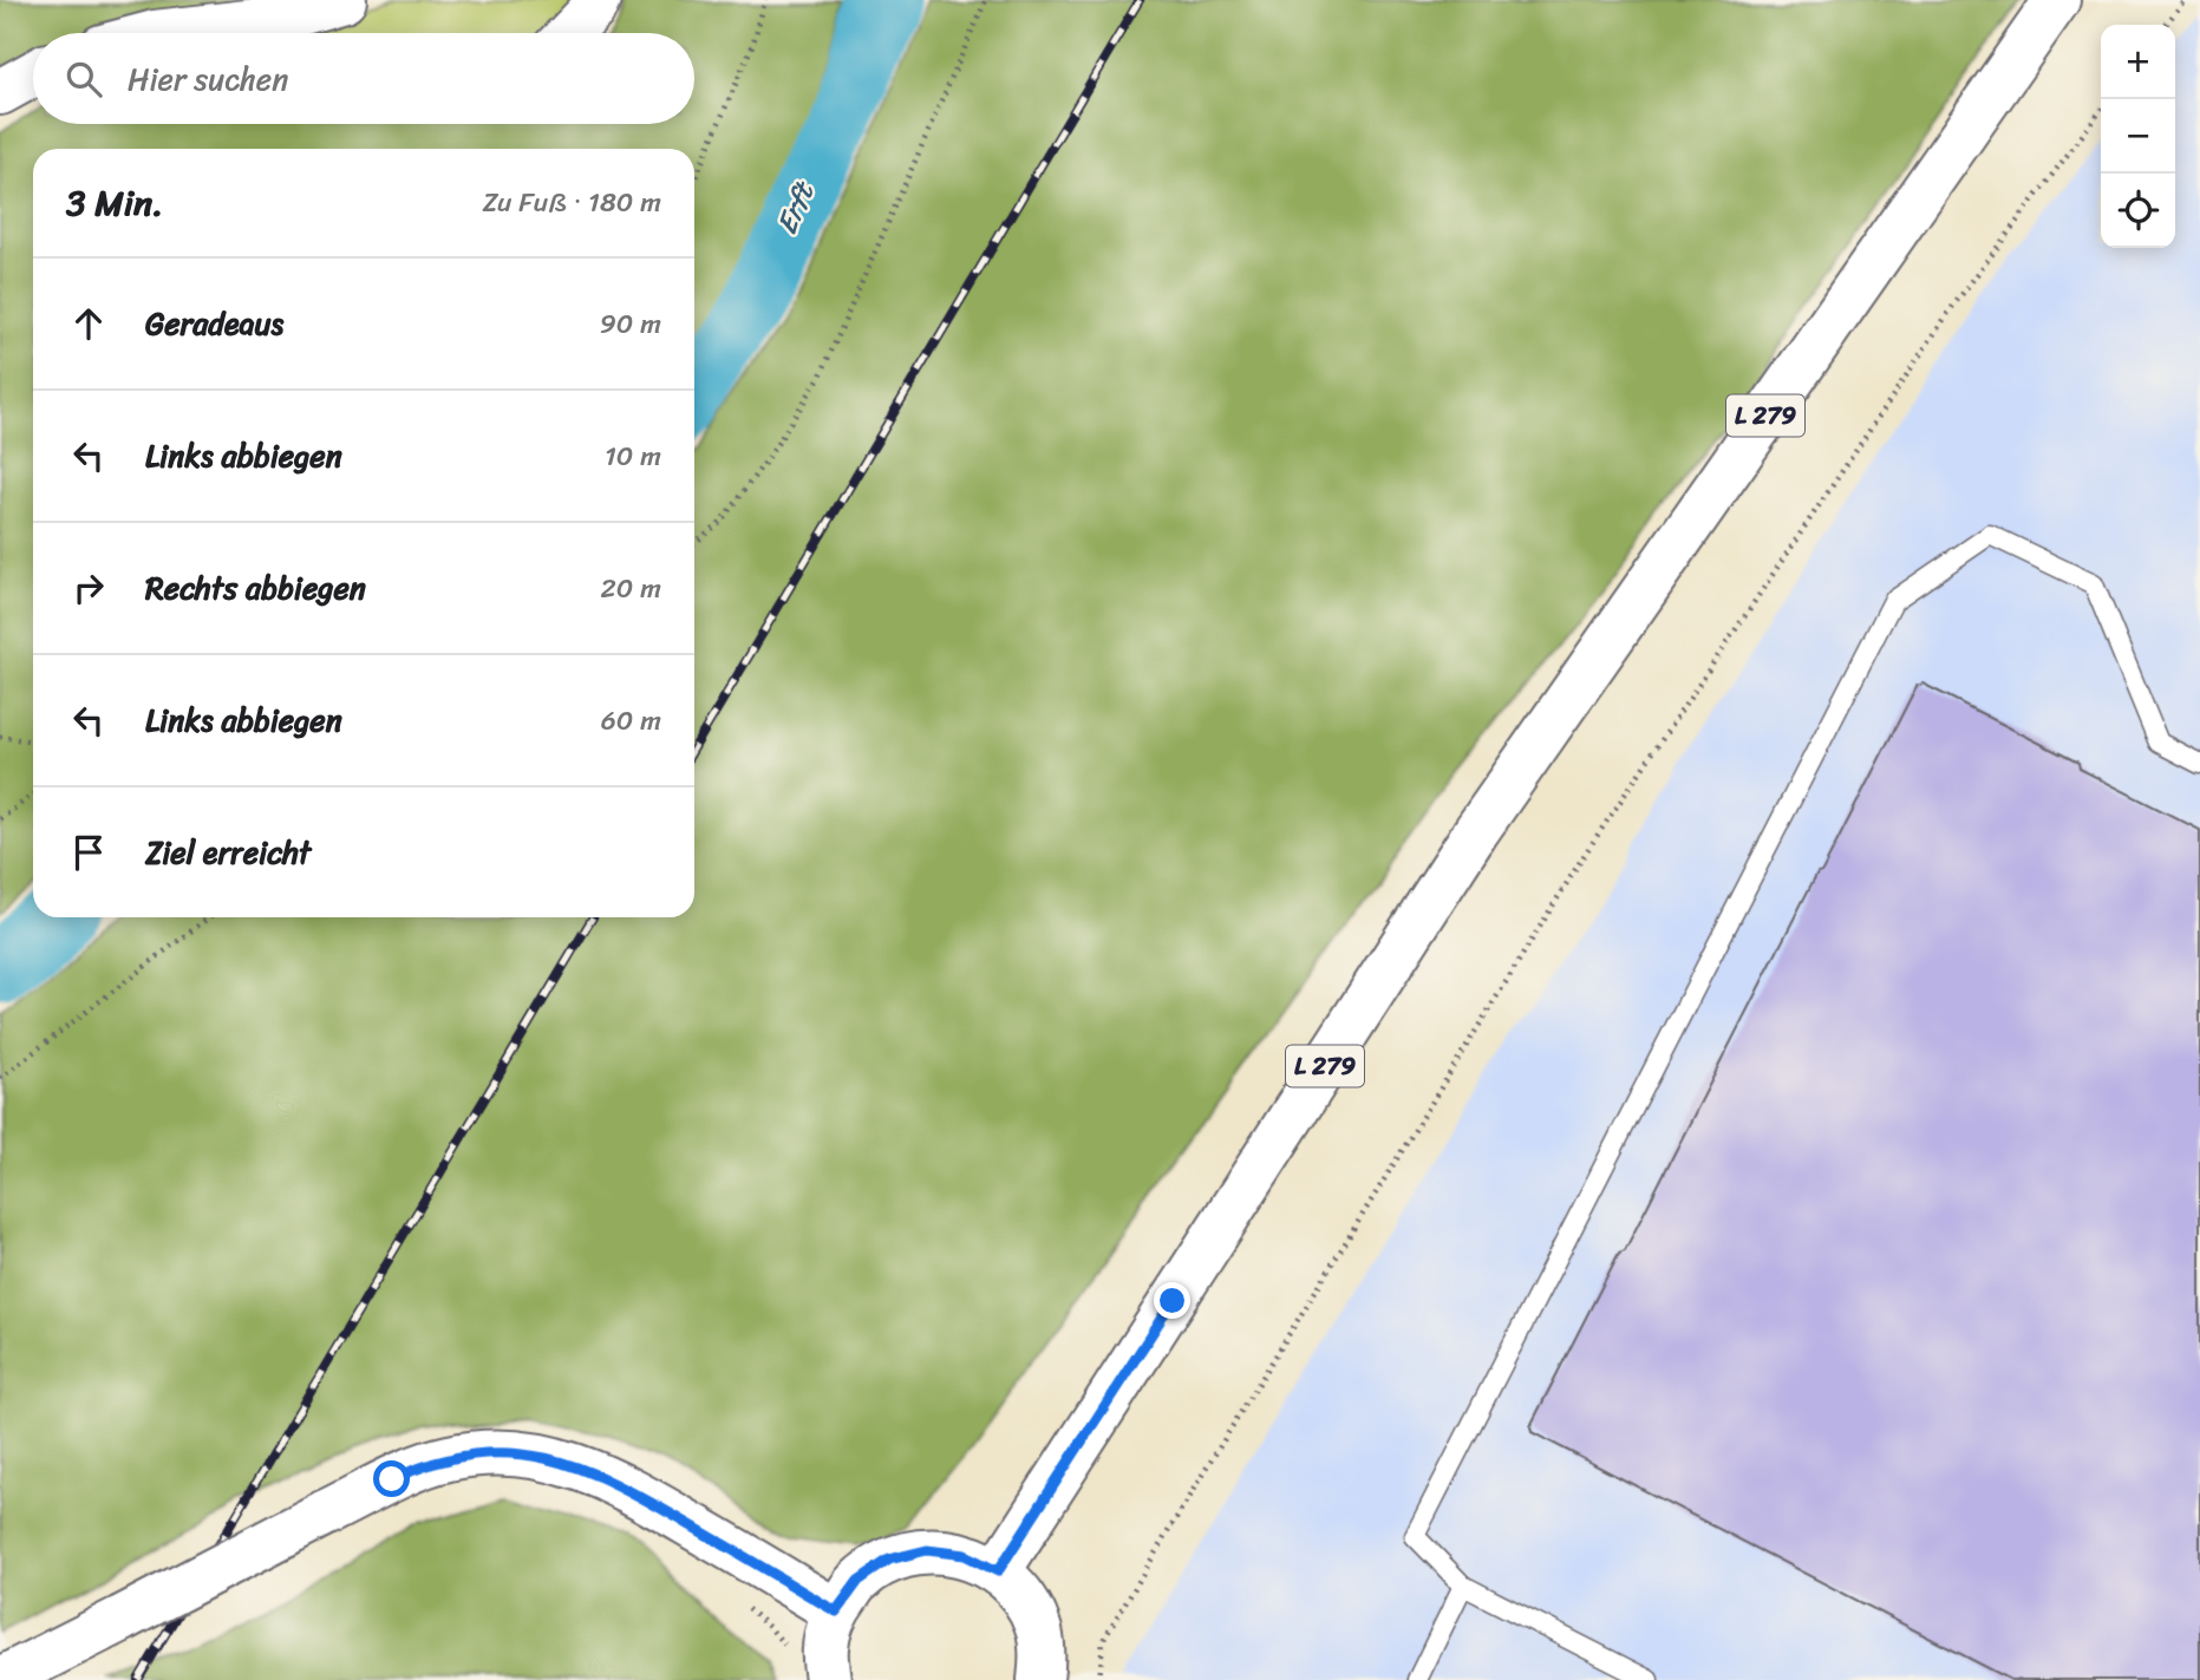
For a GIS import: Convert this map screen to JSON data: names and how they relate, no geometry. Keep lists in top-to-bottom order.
{
  "streets": {
    "main road": ["L 279"]
  },
  "water": ["Erft"],
  "page": {
    "map_buttons": ["+", "−"],
    "search": "Hier suchen",
    "heading": ["3 Min.", "Zu Fuß · 180 m"],
    "list": [
      ["Geradeaus", "90 m"],
      ["Links abbiegen", "10 m"],
      ["Rechts abbiegen", "20 m"],
      ["Links abbiegen", "60 m"],
      "Ziel erreicht"
    ]
  }
}
